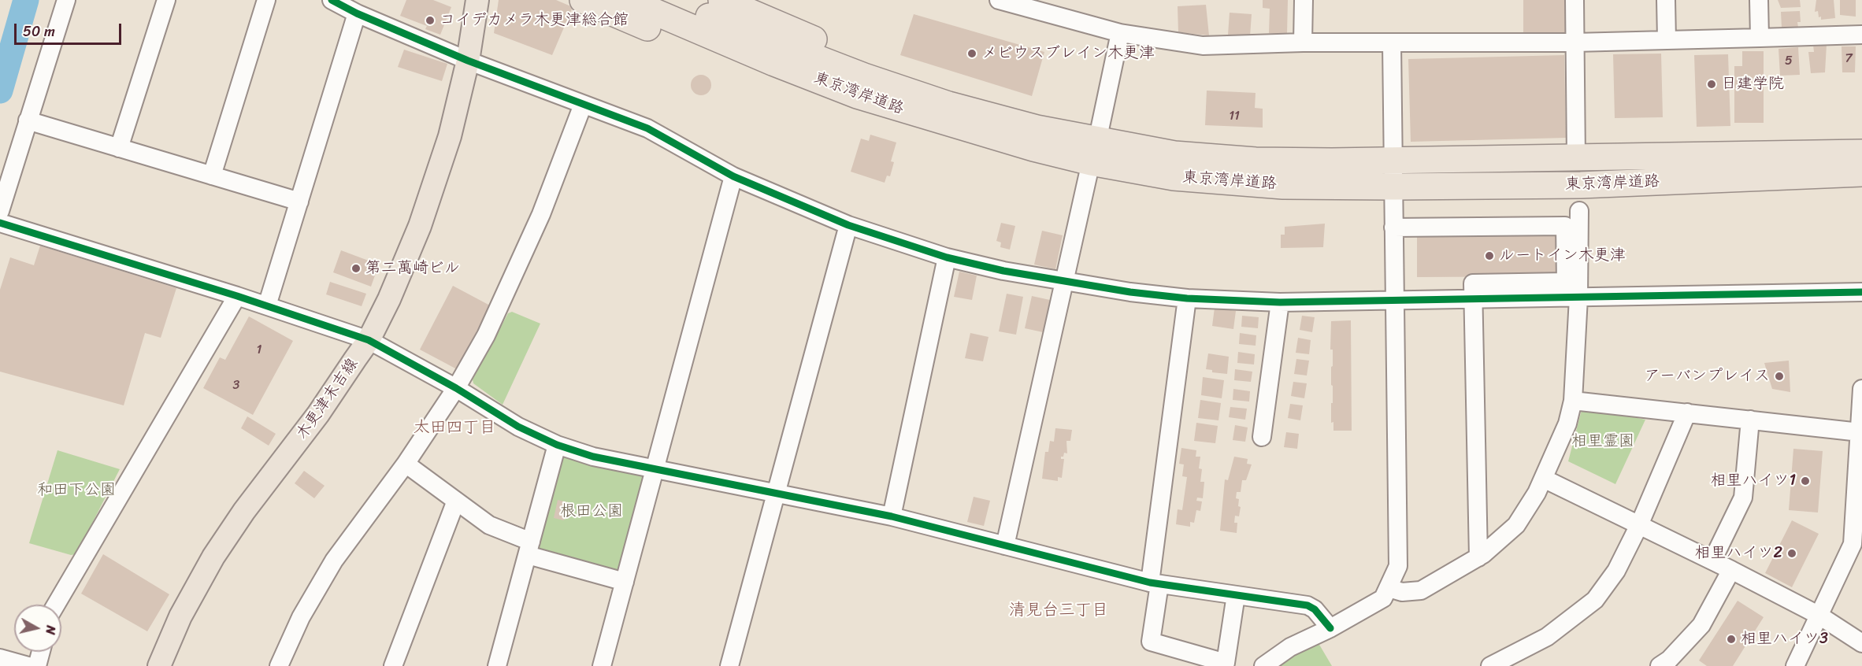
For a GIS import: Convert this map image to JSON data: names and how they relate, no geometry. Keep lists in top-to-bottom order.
{
  "streets": {
    "highway": ["東京湾岸道路"],
    "main road": ["木更津末吉線"]
  },
  "districts": ["太田四丁目", "清見台三丁目"],
  "parks": ["相里霊園", "和田下公園", "根田公園"],
  "places": [
    "コイデカメラ木更津総合館",
    "メビウスブレイン木更津",
    "日建学院",
    "ルートイン木更津",
    "第二萬崎ビル",
    "アーバンプレイス",
    "相里ハイツ1",
    "相里ハイツ2",
    "相里ハイツ3"
  ],
  "house_numbers": [
    "7",
    "5",
    "11",
    "1",
    "3"
  ],
  "scale_bar": "50 m",
  "north": "right"
}
